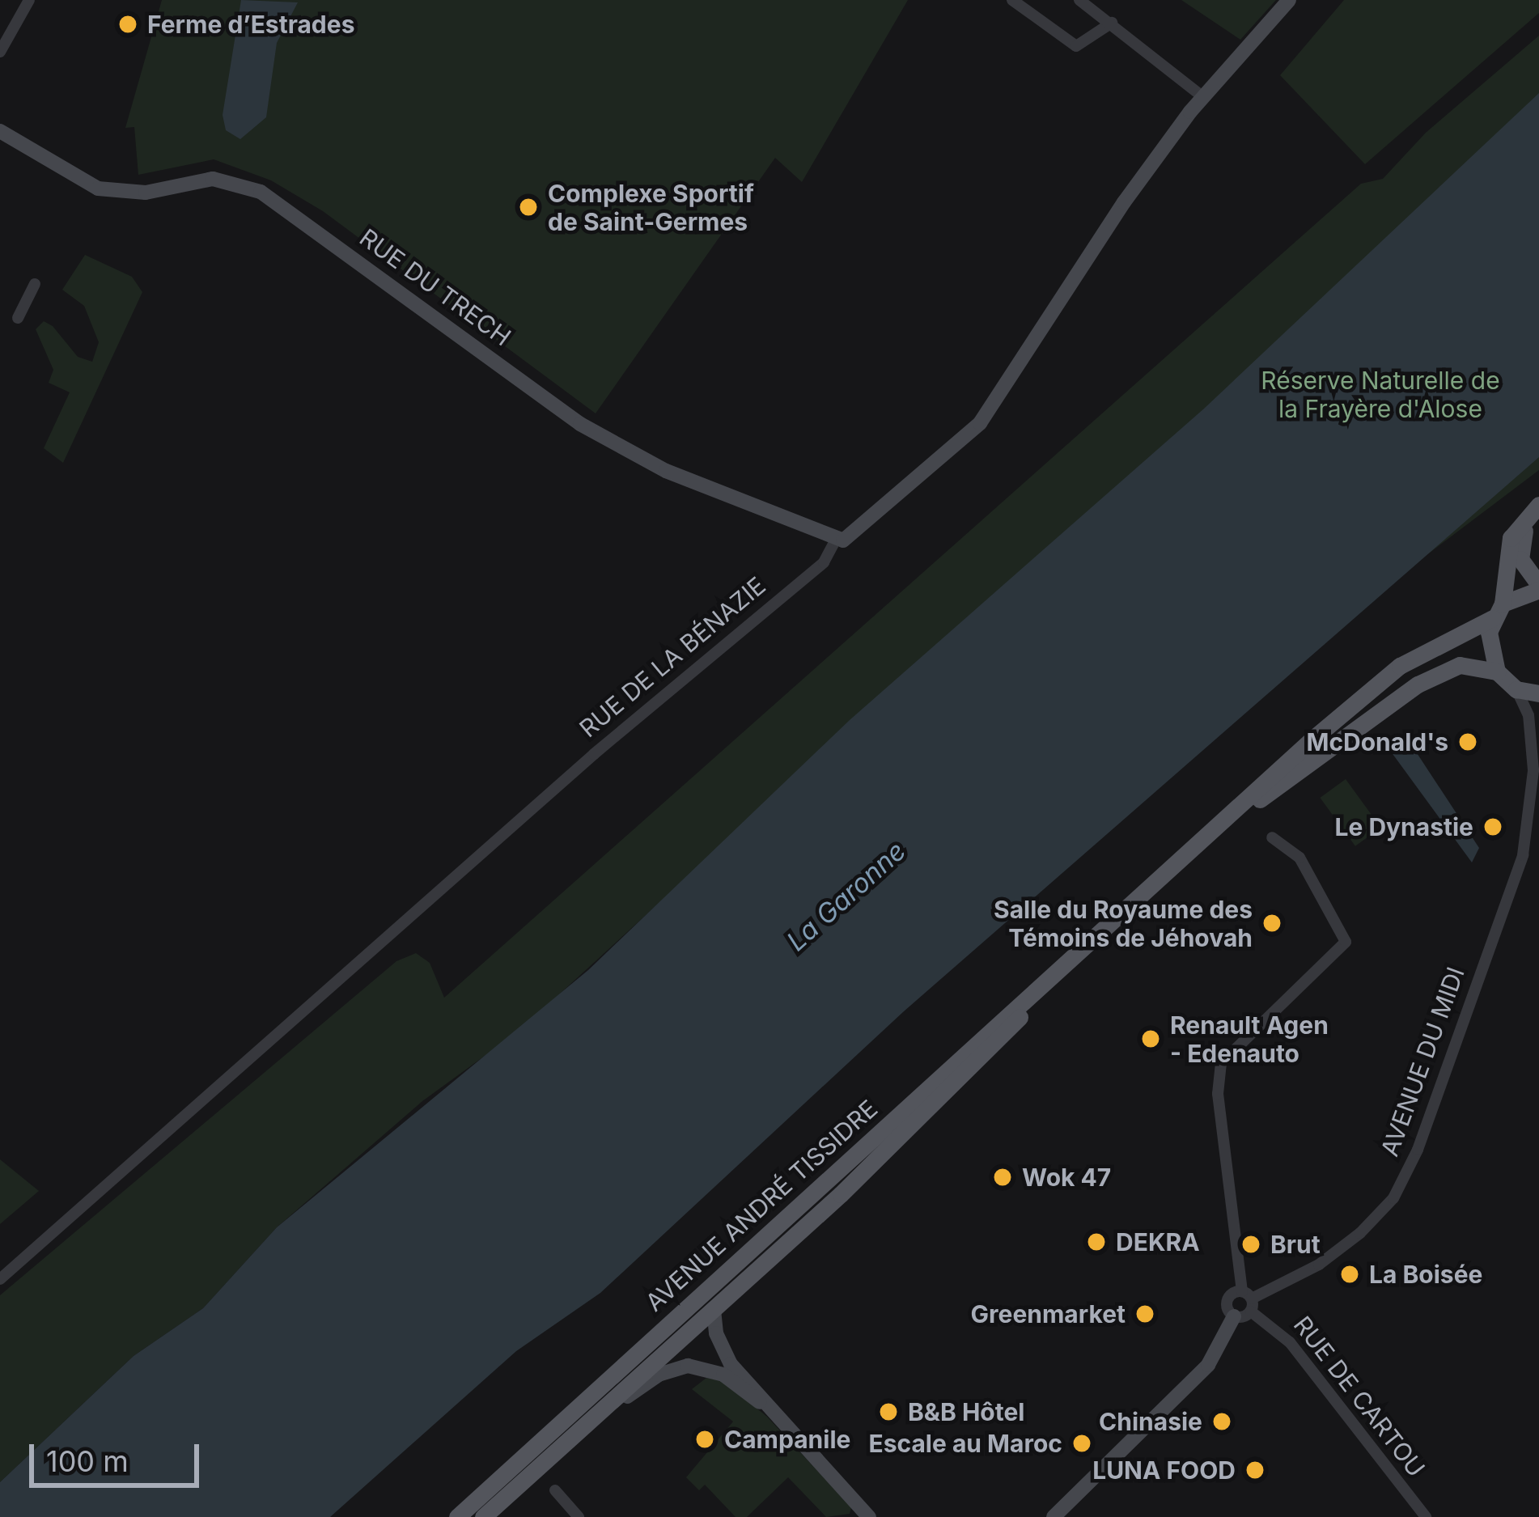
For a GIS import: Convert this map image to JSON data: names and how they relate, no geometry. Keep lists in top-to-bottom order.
{
  "streets": {
    "main road": ["AVENUE ANDRÉ TISSIDRE"],
    "street": [
      "RUE DU TRECH",
      "RUE DE LA BÉNAZIE",
      "AVENUE DU MIDI",
      "RUE DE CARTOU"
    ]
  },
  "crossings": [
    ["RUE DU TRECH", "RUE DE LA BÉNAZIE"],
    ["AVENUE DU MIDI", "RUE DE CARTOU"]
  ],
  "water": ["La Garonne"],
  "parks": ["Réserve Naturelle de la Frayère d'Alose"],
  "places": [
    "Ferme d’Estrades",
    "Complexe Sportif de Saint-Germes",
    "McDonald's",
    "Le Dynastie",
    "Salle du Royaume des Témoins de Jéhovah",
    "Renault Agen - Edenauto",
    "Wok 47",
    "DEKRA",
    "Brut",
    "La Boisée",
    "Greenmarket",
    "B&B Hôtel",
    "Chinasie",
    "Campanile",
    "Escale au Maroc",
    "LUNA FOOD"
  ],
  "scale_bar": "100 m"
}
